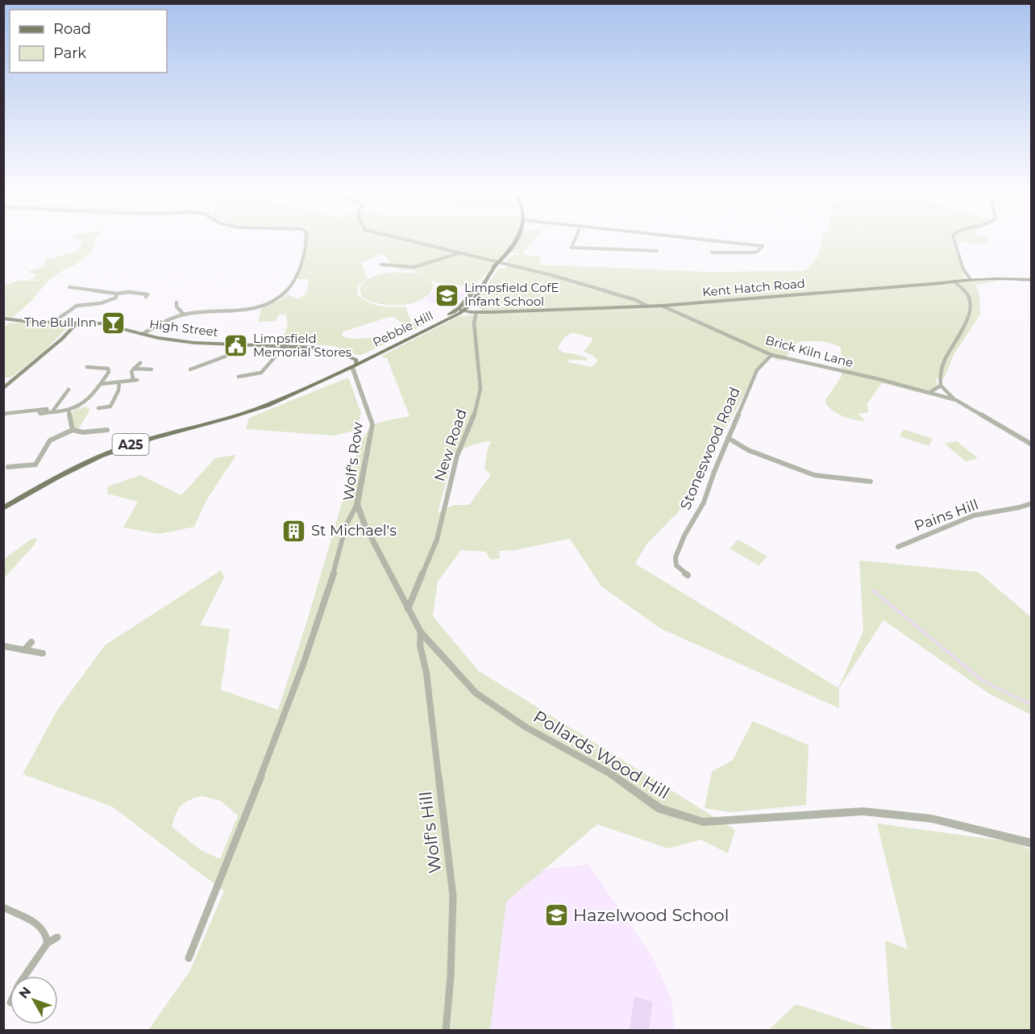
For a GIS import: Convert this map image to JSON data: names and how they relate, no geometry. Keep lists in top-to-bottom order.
{
  "streets": {
    "main road": [
      "Kent Hatch Road",
      "High Street",
      "Pebble Hill",
      "A25"
    ],
    "street": [
      "Brick Kiln Lane",
      "New Road",
      "Stoneswood Road",
      "Wolf's Row",
      "Pains Hill",
      "Pollards Wood Hill",
      "Wolf's Hill"
    ]
  },
  "crossings": [
    ["Kent Hatch Road", "Pebble Hill"],
    ["Kent Hatch Road", "Brick Kiln Lane"],
    ["Kent Hatch Road", "New Road"],
    ["High Street", "Pebble Hill"],
    ["High Street", "Wolf's Row"],
    ["Pebble Hill", "Wolf's Row"],
    ["Brick Kiln Lane", "Stoneswood Road"],
    ["New Road", "Wolf's Row"],
    ["New Road", "Pollards Wood Hill"],
    ["Wolf's Row", "Pollards Wood Hill"],
    ["Pollards Wood Hill", "Wolf's Hill"]
  ],
  "places": {
    "school or university": ["Limpsfield CofE Infant School", "Hazelwood School"],
    "bar": ["The Bull Inn"],
    "public building": ["Limpsfield Memorial Stores"],
    "building": ["St Michael's"]
  },
  "legend": ["Road", "Park"],
  "north": "top left"
}
